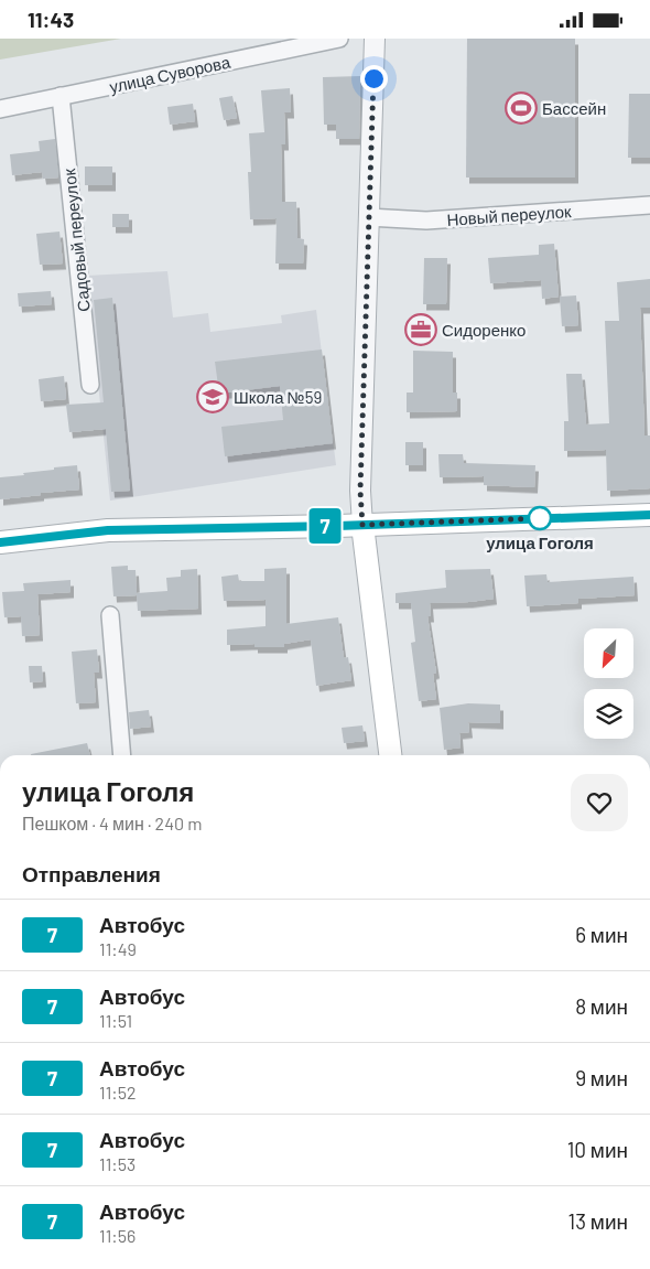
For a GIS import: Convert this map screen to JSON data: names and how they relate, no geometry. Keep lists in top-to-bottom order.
{
  "streets": {
    "street": ["улица Суворова", "Новый переулок", "Садовый переулок"]
  },
  "crossings": [
    ["улица Суворова", "Садовый переулок"]
  ],
  "places": {
    "sports": ["Бассейн"],
    "office": ["Сидоренко"],
    "school or university": ["Школа №59"],
    "other": ["улица Гоголя"]
  },
  "lines": ["bus line 7"],
  "north": "bottom left",
  "page": {
    "status": "11:43",
    "on_map": "7",
    "heading": [
      ["улица Гоголя", "Пешком · 4 мин · 240 m"],
      "Отправления"
    ],
    "list": [
      {
        "mark": "7",
        "name": "Автобус",
        "note": "11:49",
        "value": "6 мин"
      },
      {
        "mark": "7",
        "name": "Автобус",
        "note": "11:51",
        "value": "8 мин"
      },
      {
        "mark": "7",
        "name": "Автобус",
        "note": "11:52",
        "value": "9 мин"
      },
      {
        "mark": "7",
        "name": "Автобус",
        "note": "11:53",
        "value": "10 мин"
      },
      {
        "mark": "7",
        "name": "Автобус",
        "note": "11:56",
        "value": "13 мин"
      }
    ]
  }
}
